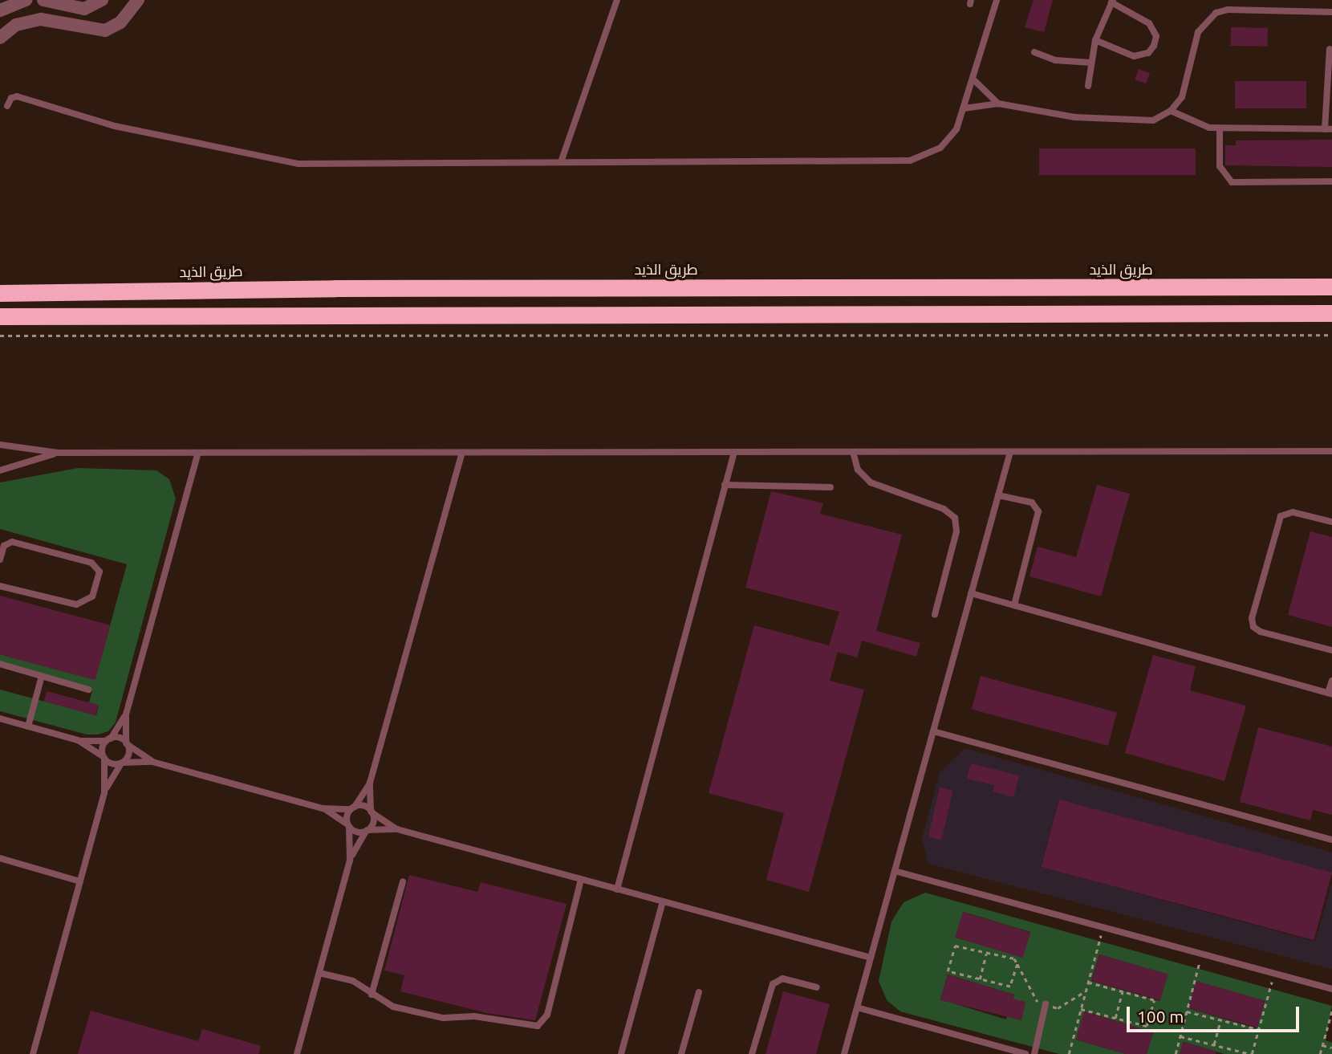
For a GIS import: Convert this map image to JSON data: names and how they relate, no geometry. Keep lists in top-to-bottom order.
{
  "streets": {
    "highway": ["طريق الذيد"]
  },
  "scale_bar": "100 m"
}
